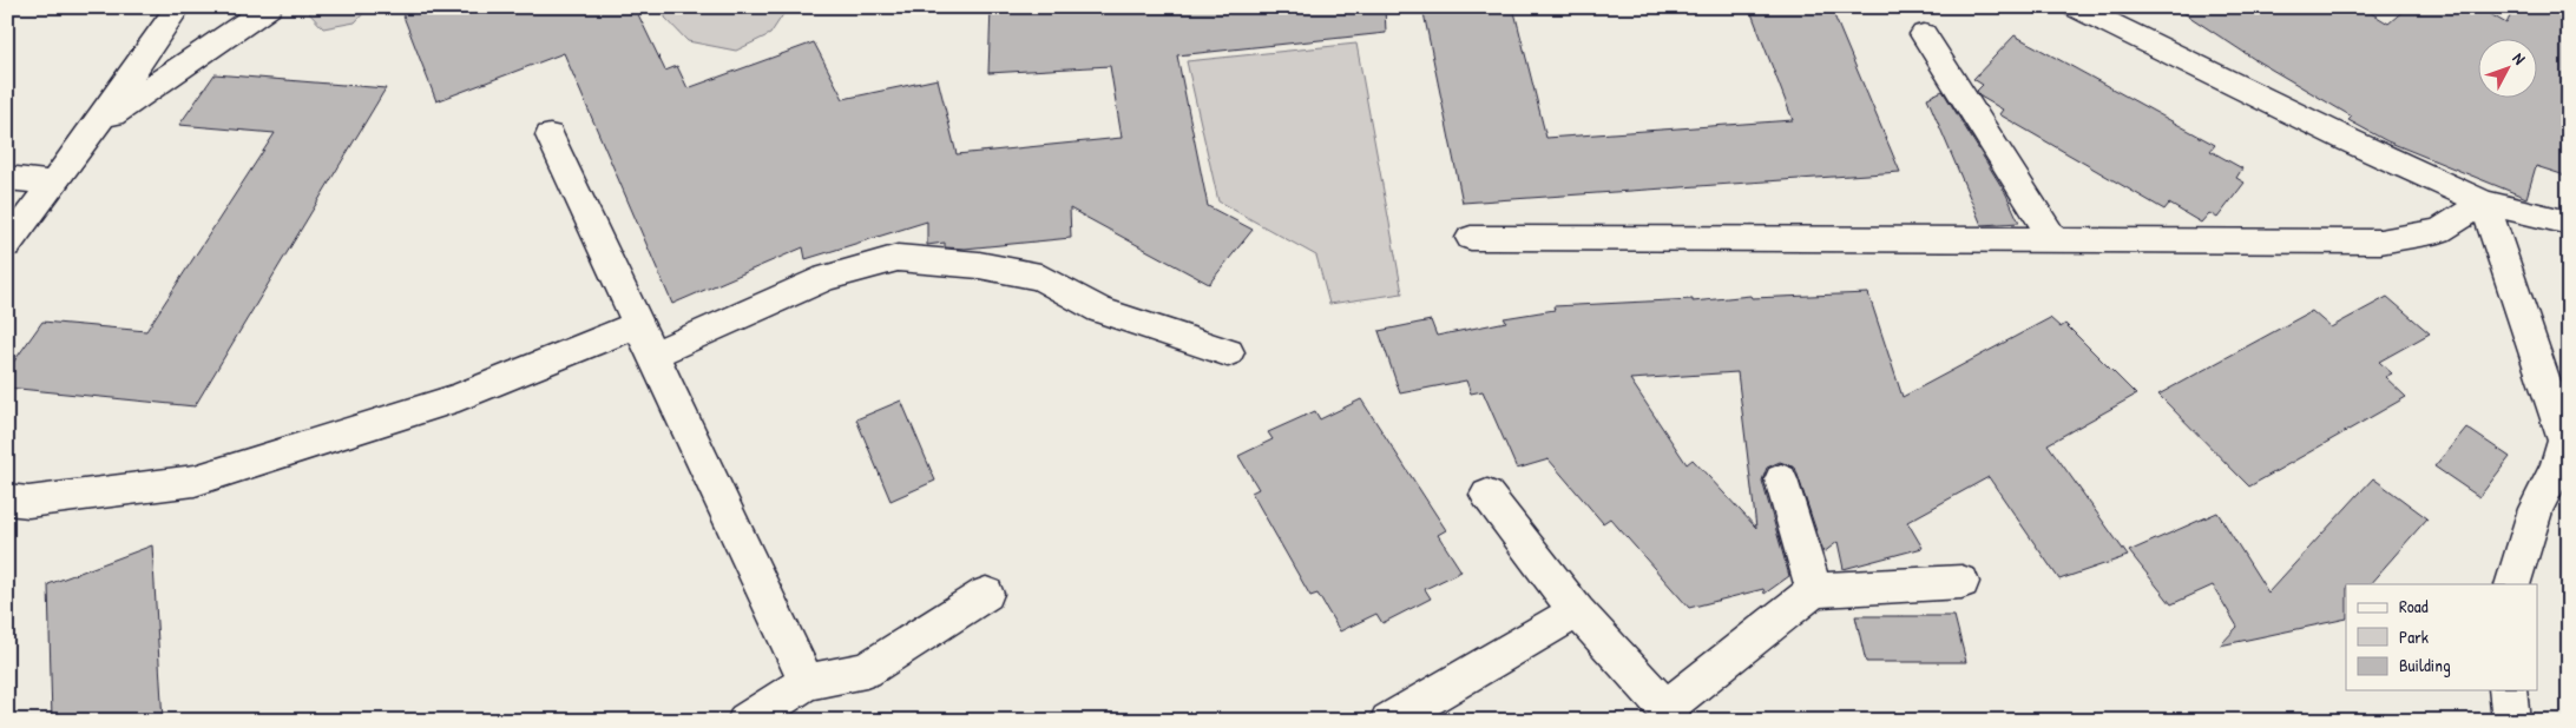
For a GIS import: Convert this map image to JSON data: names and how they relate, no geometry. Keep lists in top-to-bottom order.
{
  "legend": ["Road", "Park", "Building"],
  "north": "top right"
}
